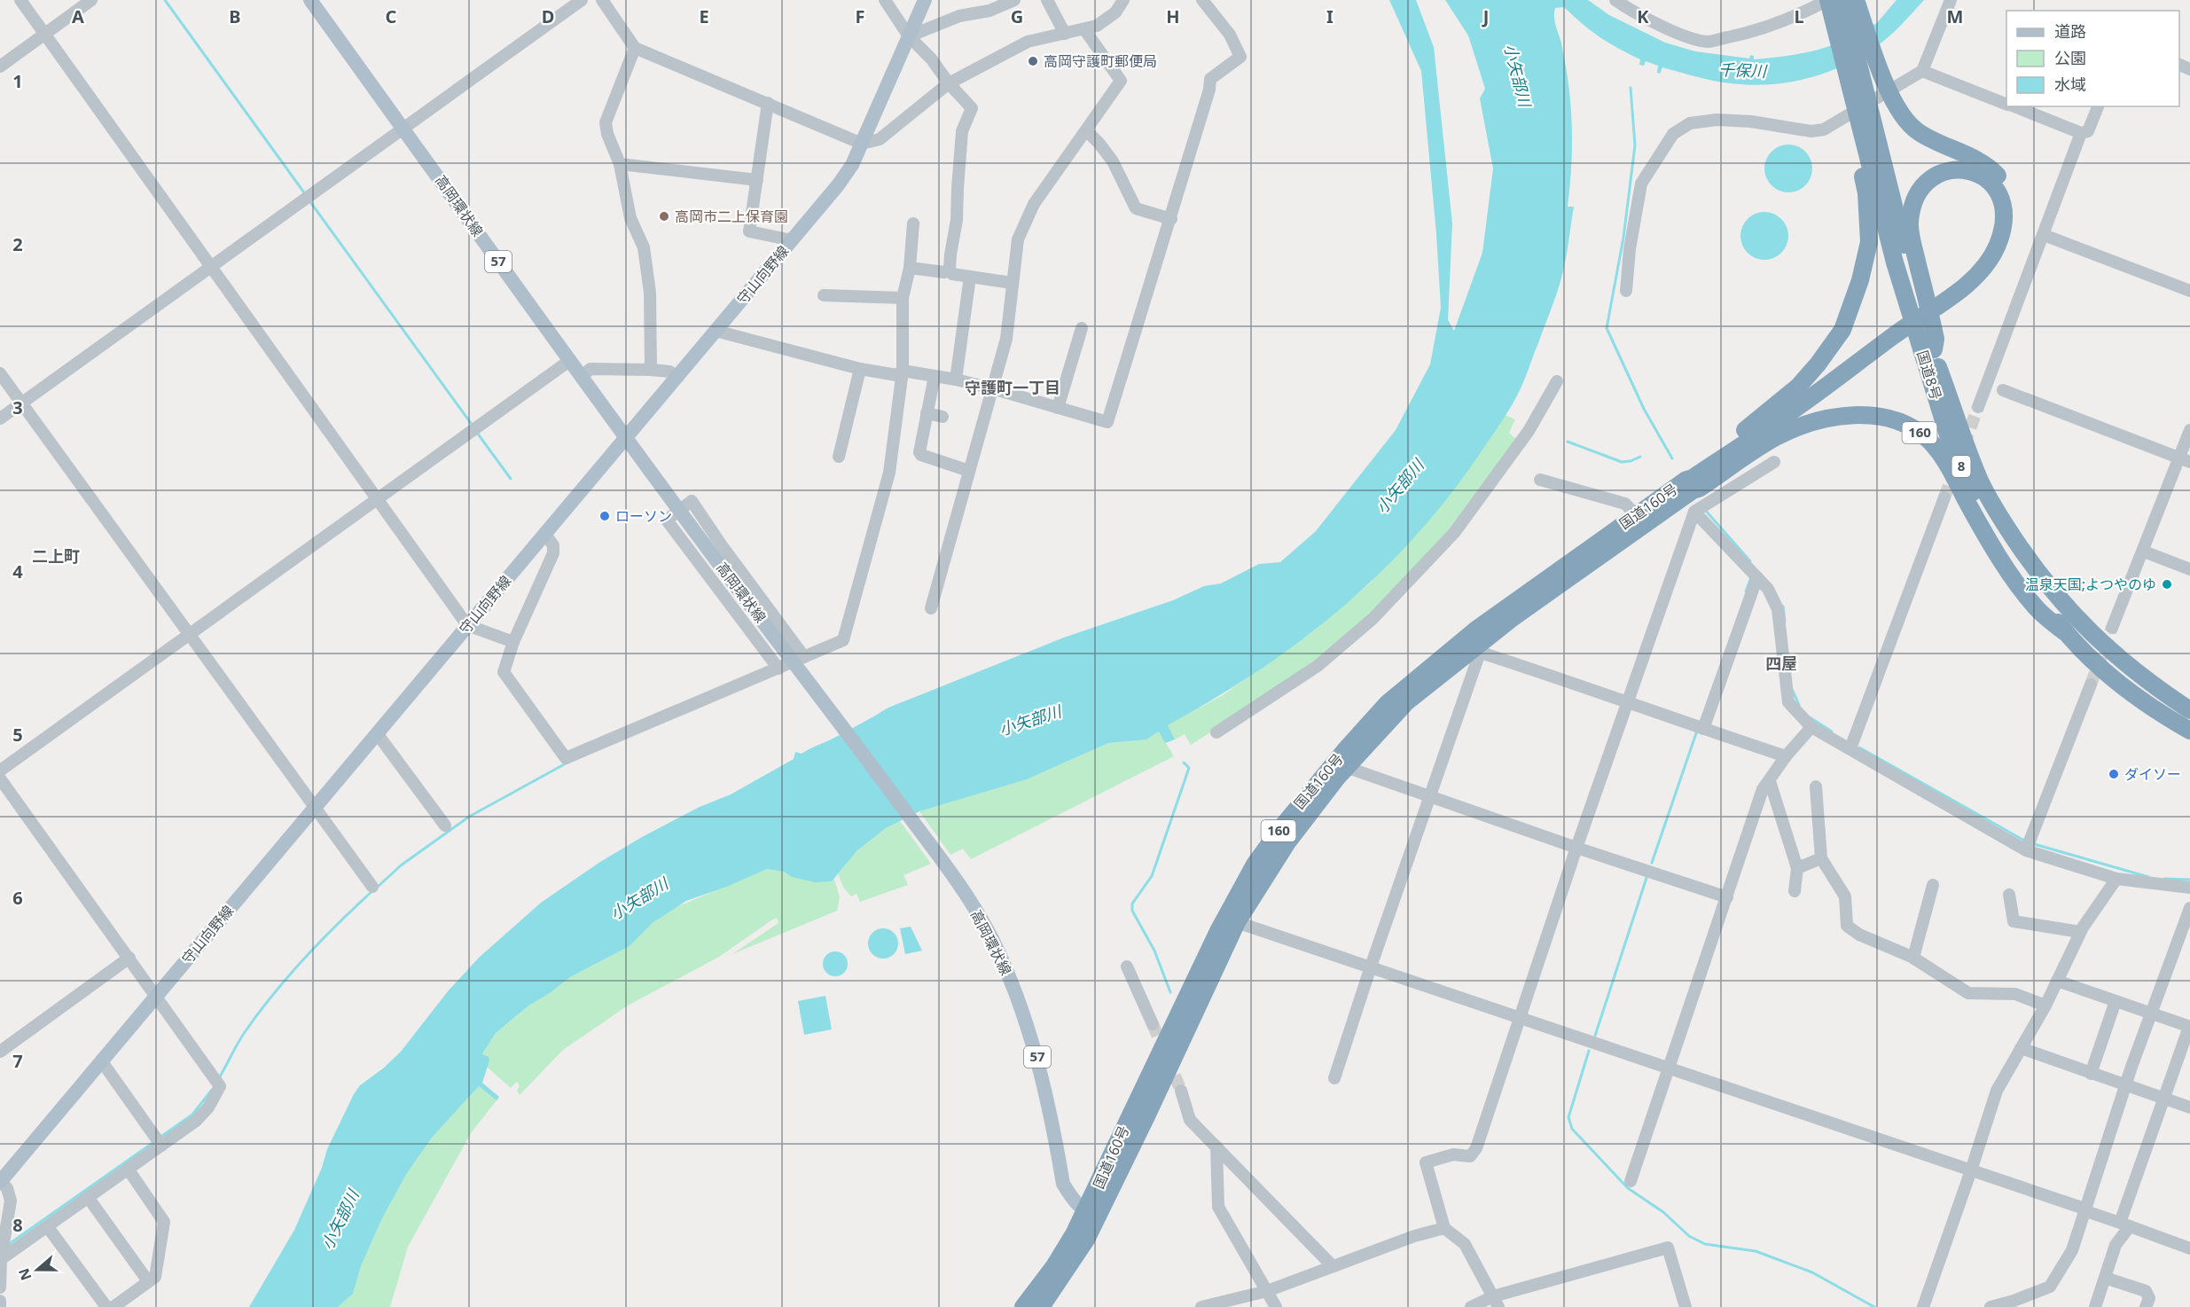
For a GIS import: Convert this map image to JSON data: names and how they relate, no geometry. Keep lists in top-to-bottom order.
{
  "streets": {
    "highway": [
      "国道8号",
      "160",
      "8",
      "国道160号"
    ],
    "main road": ["高岡環状線", "57", "守山向野線"]
  },
  "crossings": [
    ["高岡環状線", "守山向野線"],
    ["高岡環状線", "国道160号"],
    ["国道8号", "160"],
    ["160", "国道160号"]
  ],
  "districts": ["守護町一丁目", "二上町", "四屋"],
  "water": ["千保川", "小矢部川"],
  "places": [
    "高岡守護町郵便局",
    "高岡市二上保育園",
    "ローソン",
    "温泉天国;よつやのゆ",
    "ダイソー"
  ],
  "legend": ["道路", "公園", "水域"],
  "north": "left",
  "grid": {
    "columns": [
      "A",
      "B",
      "C",
      "D",
      "E",
      "F",
      "G",
      "H",
      "I",
      "J",
      "K",
      "L",
      "M"
    ],
    "rows": [
      "1",
      "2",
      "3",
      "4",
      "5",
      "6",
      "7",
      "8"
    ]
  }
}
